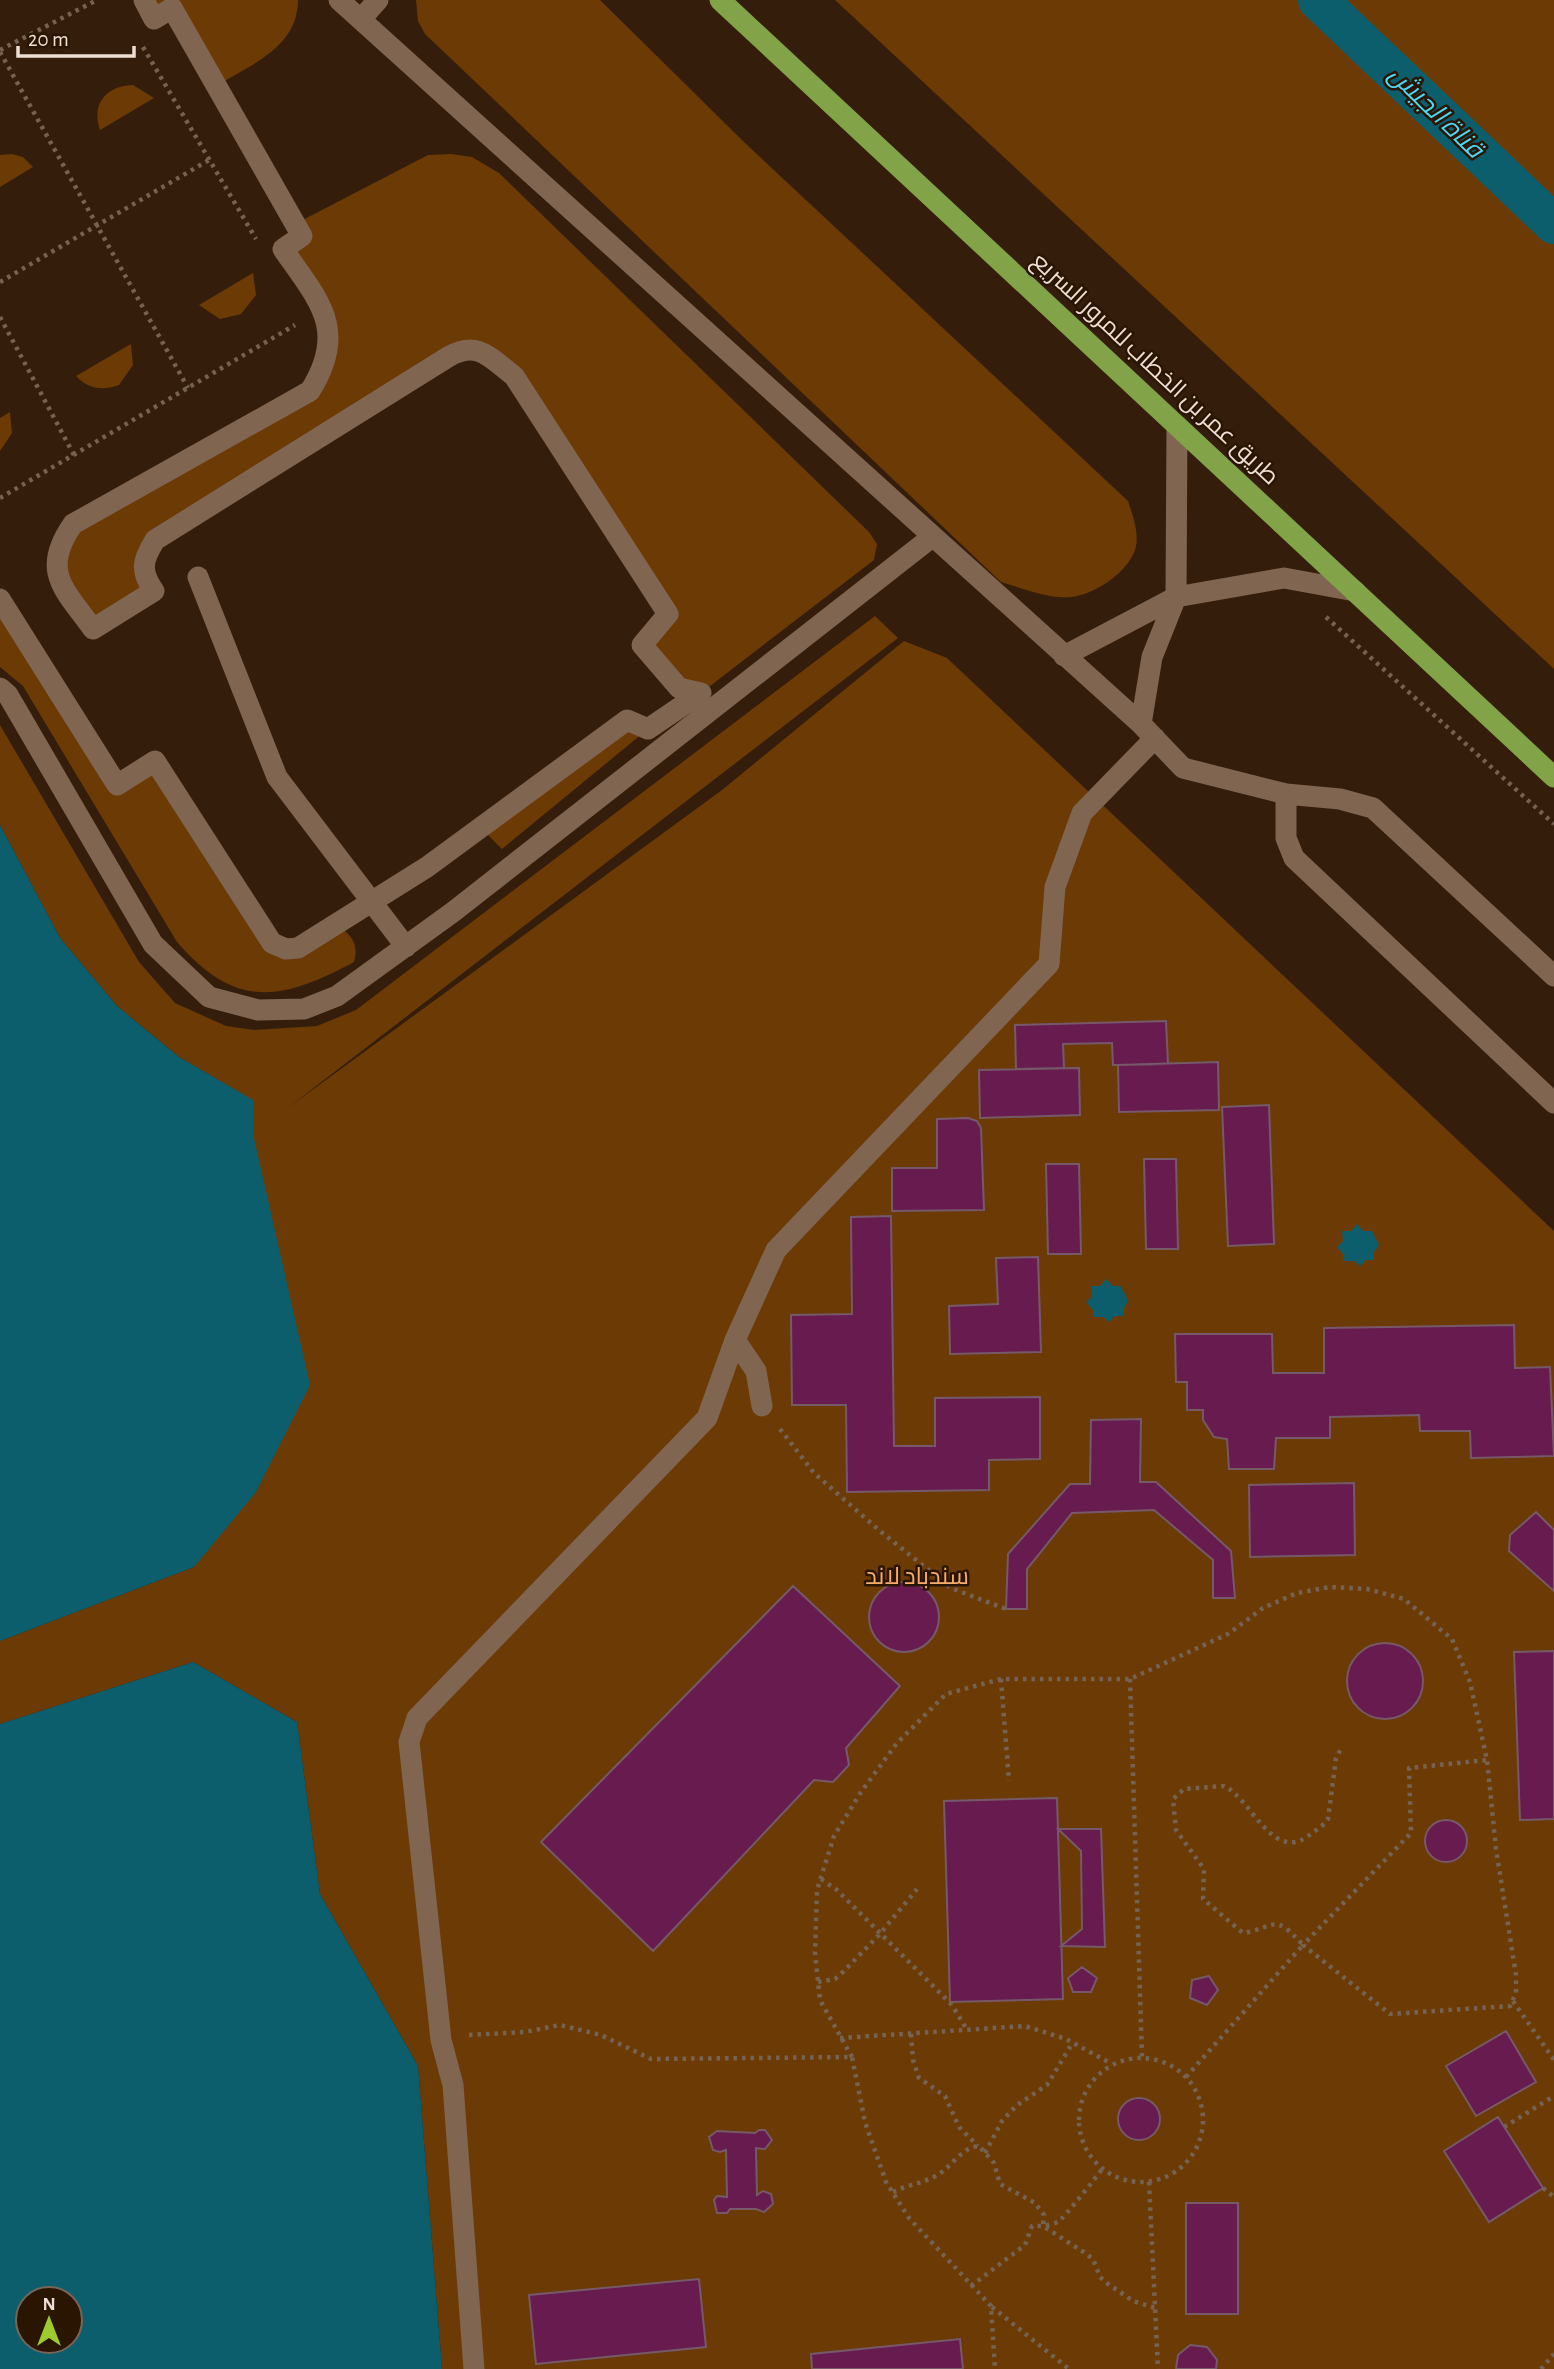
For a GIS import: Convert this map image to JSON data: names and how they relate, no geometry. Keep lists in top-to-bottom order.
{
  "streets": {
    "highway": ["طريق عمر بن الخطاب للمرور السريع"]
  },
  "water": ["قناة الجيش"],
  "parks": ["سندباد لاند"],
  "scale_bar": "20 m",
  "north": "top"
}
